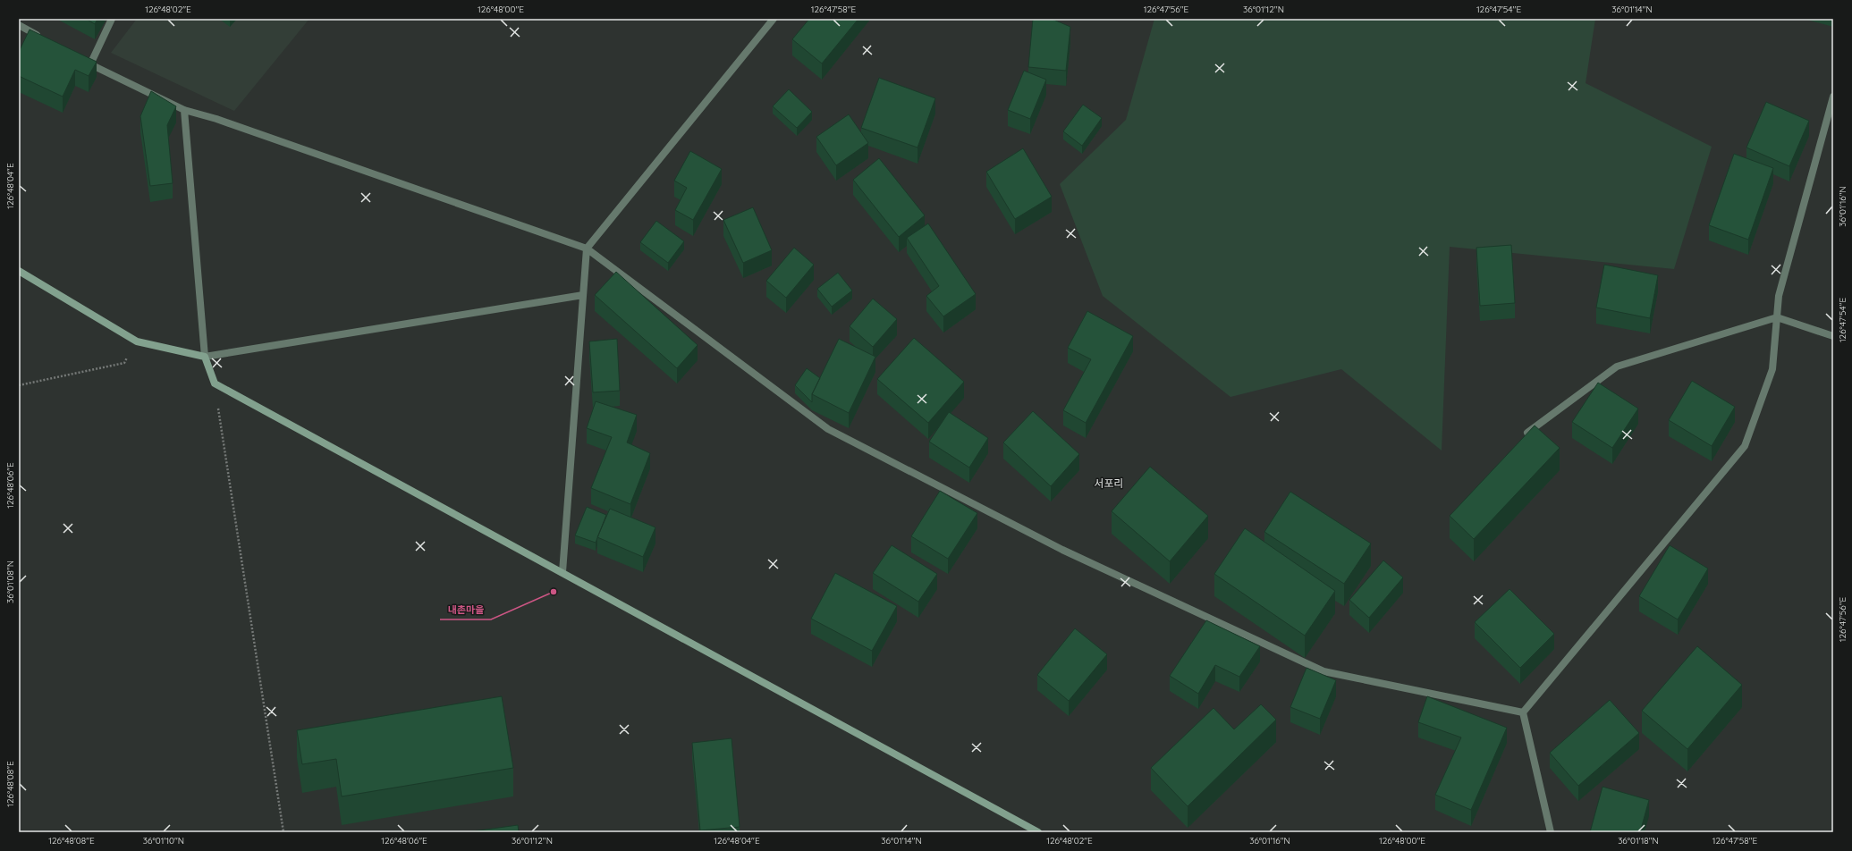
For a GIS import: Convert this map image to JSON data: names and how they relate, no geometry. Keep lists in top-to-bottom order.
{
  "districts": ["서포리"],
  "places": ["내촌마을"],
  "coordinates": [
    "126°48'02\"E",
    "126°48'00\"E",
    "126°47'58\"E",
    "126°47'56\"E",
    "36°01'12\"N",
    "126°47'54\"E",
    "36°01'14\"N",
    "126°48'04\"E",
    "36°01'16\"N",
    "126°48'06\"E",
    "36°01'08\"N",
    "126°48'08\"E",
    "36°01'10\"N",
    "36°01'18\"N"
  ]
}
